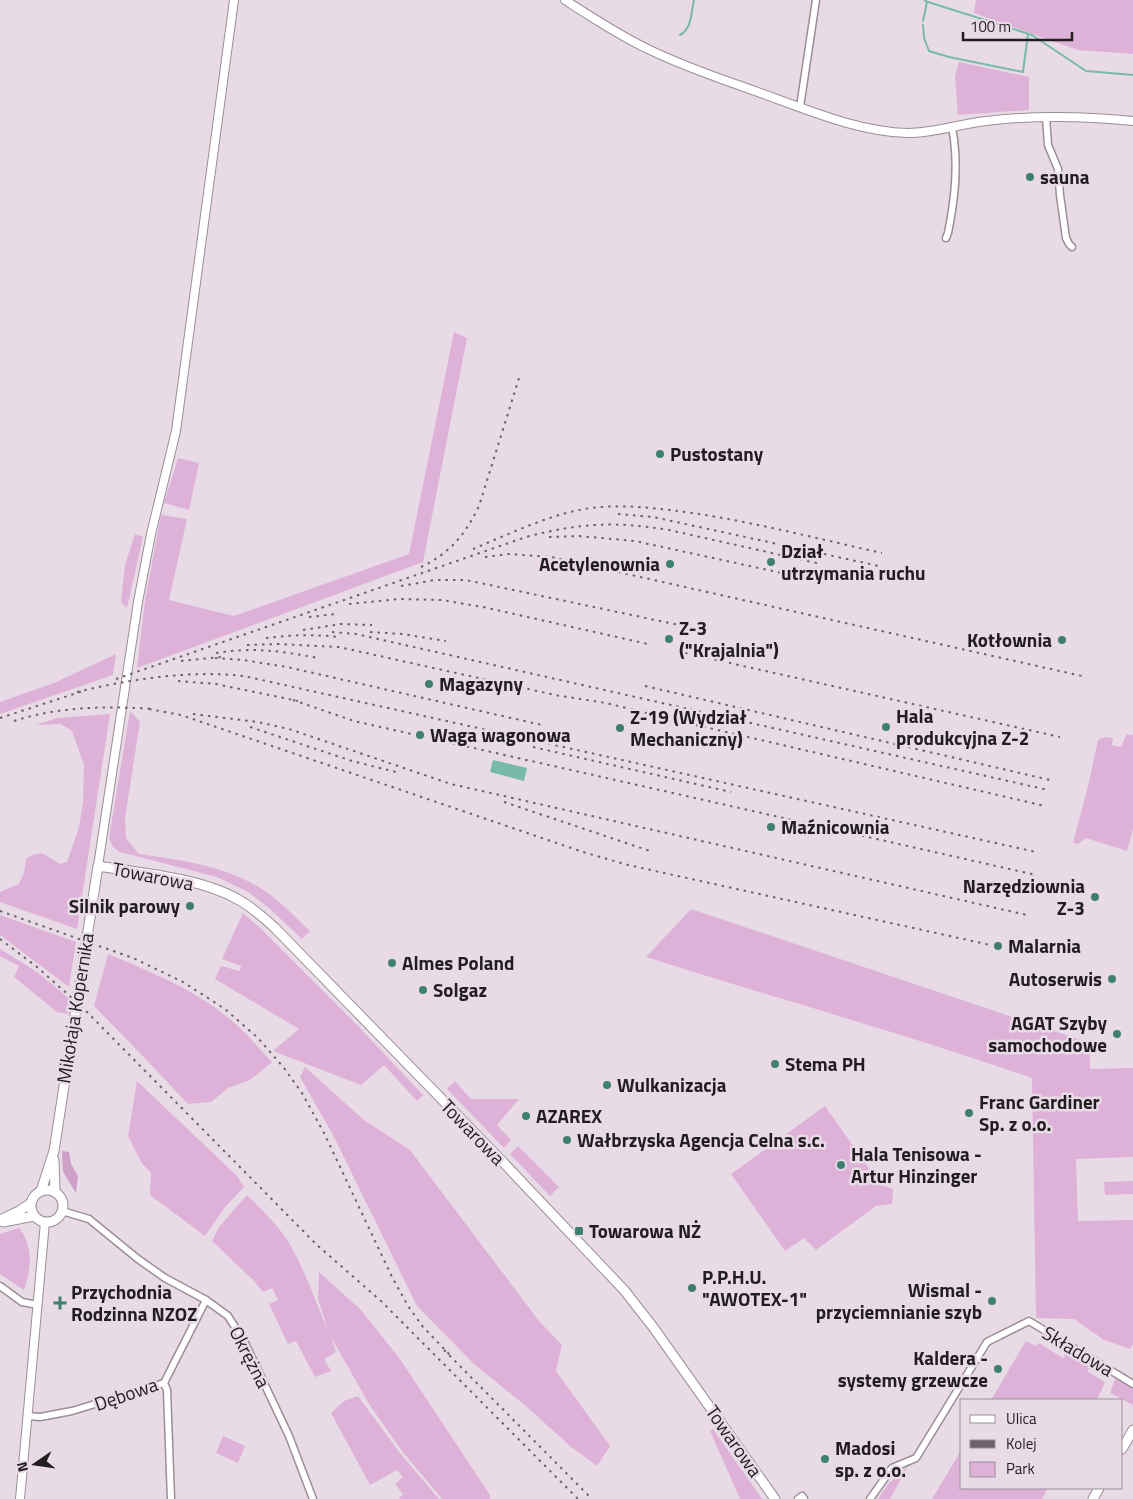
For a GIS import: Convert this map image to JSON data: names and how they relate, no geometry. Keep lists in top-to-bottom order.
{
  "streets": {
    "main road": ["Towarowa", "Mikołaja Kopernika"],
    "street": ["Składowa", "Okrężna", "Dębowa"]
  },
  "crossings": [
    ["Towarowa", "Mikołaja Kopernika"],
    ["Mikołaja Kopernika", "Okrężna"],
    ["Okrężna", "Dębowa"]
  ],
  "places": {
    "other": [
      "sauna",
      "Pustostany",
      "Dział utrzymania ruchu",
      "Acetylenownia",
      "Z-3 (\"Krajalnia\")",
      "Kotłownia",
      "Magazyny",
      "Hala produkcyjna Z-2",
      "Z-19 (Wydział Mechaniczny)",
      "Waga wagonowa",
      "Maźnicownia",
      "Narzędziownia Z-3",
      "Silnik parowy",
      "Malarnia",
      "Almes Poland",
      "Autoserwis",
      "Solgaz",
      "AGAT Szyby samochodowe",
      "Stema PH",
      "Wulkanizacja",
      "Franc Gardiner Sp. z o.o.",
      "AZAREX",
      "Wałbrzyska Agencja Celna s.c.",
      "Hala Tenisowa - Artur Hinzinger",
      "P.P.H.U. \"AWOTEX-1\"",
      "Wismal - przyciemnianie szyb",
      "Kaldera - systemy grzewcze",
      "Madosi sp. z o.o."
    ],
    "transit": ["Towarowa NŻ"],
    "health": ["Przychodnia Rodzinna NZOZ"]
  },
  "legend": ["Ulica", "Kolej", "Park"],
  "scale_bar": "100 m",
  "north": "left"
}
